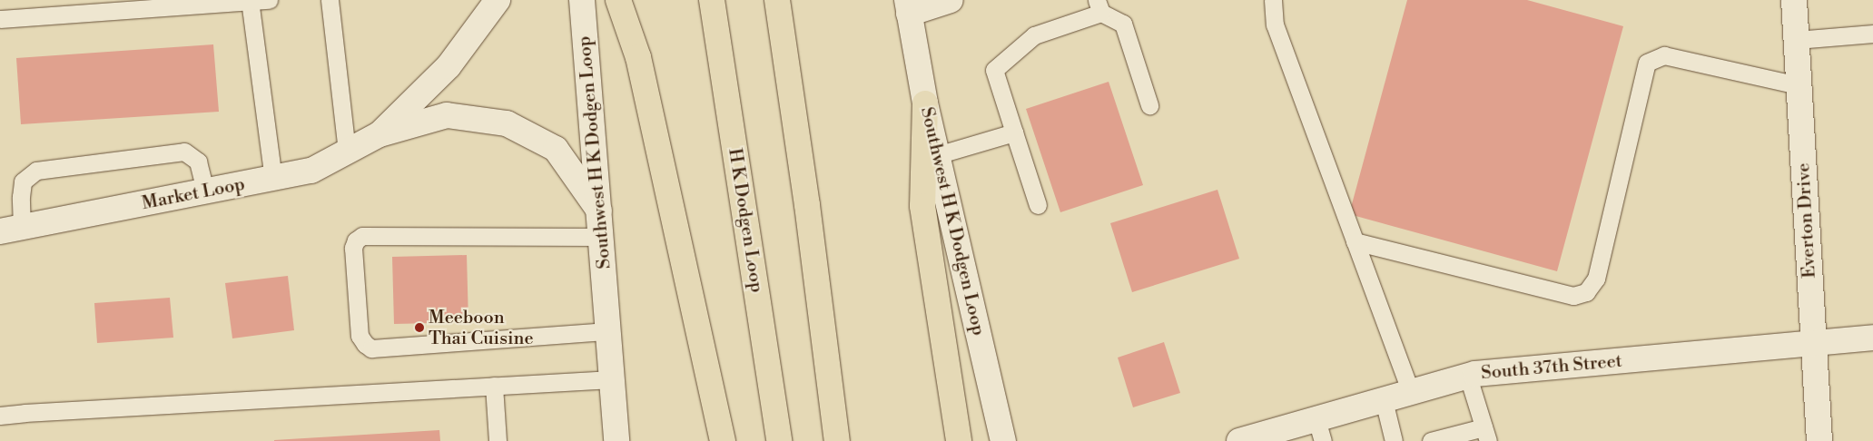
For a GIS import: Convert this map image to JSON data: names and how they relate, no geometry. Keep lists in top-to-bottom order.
{
  "streets": {
    "highway": ["H K Dodgen Loop"],
    "street": [
      "Southwest H K Dodgen Loop",
      "Market Loop",
      "Everton Drive",
      "South 37th Street"
    ]
  },
  "crossings": [
    ["Southwest H K Dodgen Loop", "Market Loop"],
    ["Everton Drive", "South 37th Street"]
  ],
  "places": ["Meeboon Thai Cuisine"]
}
